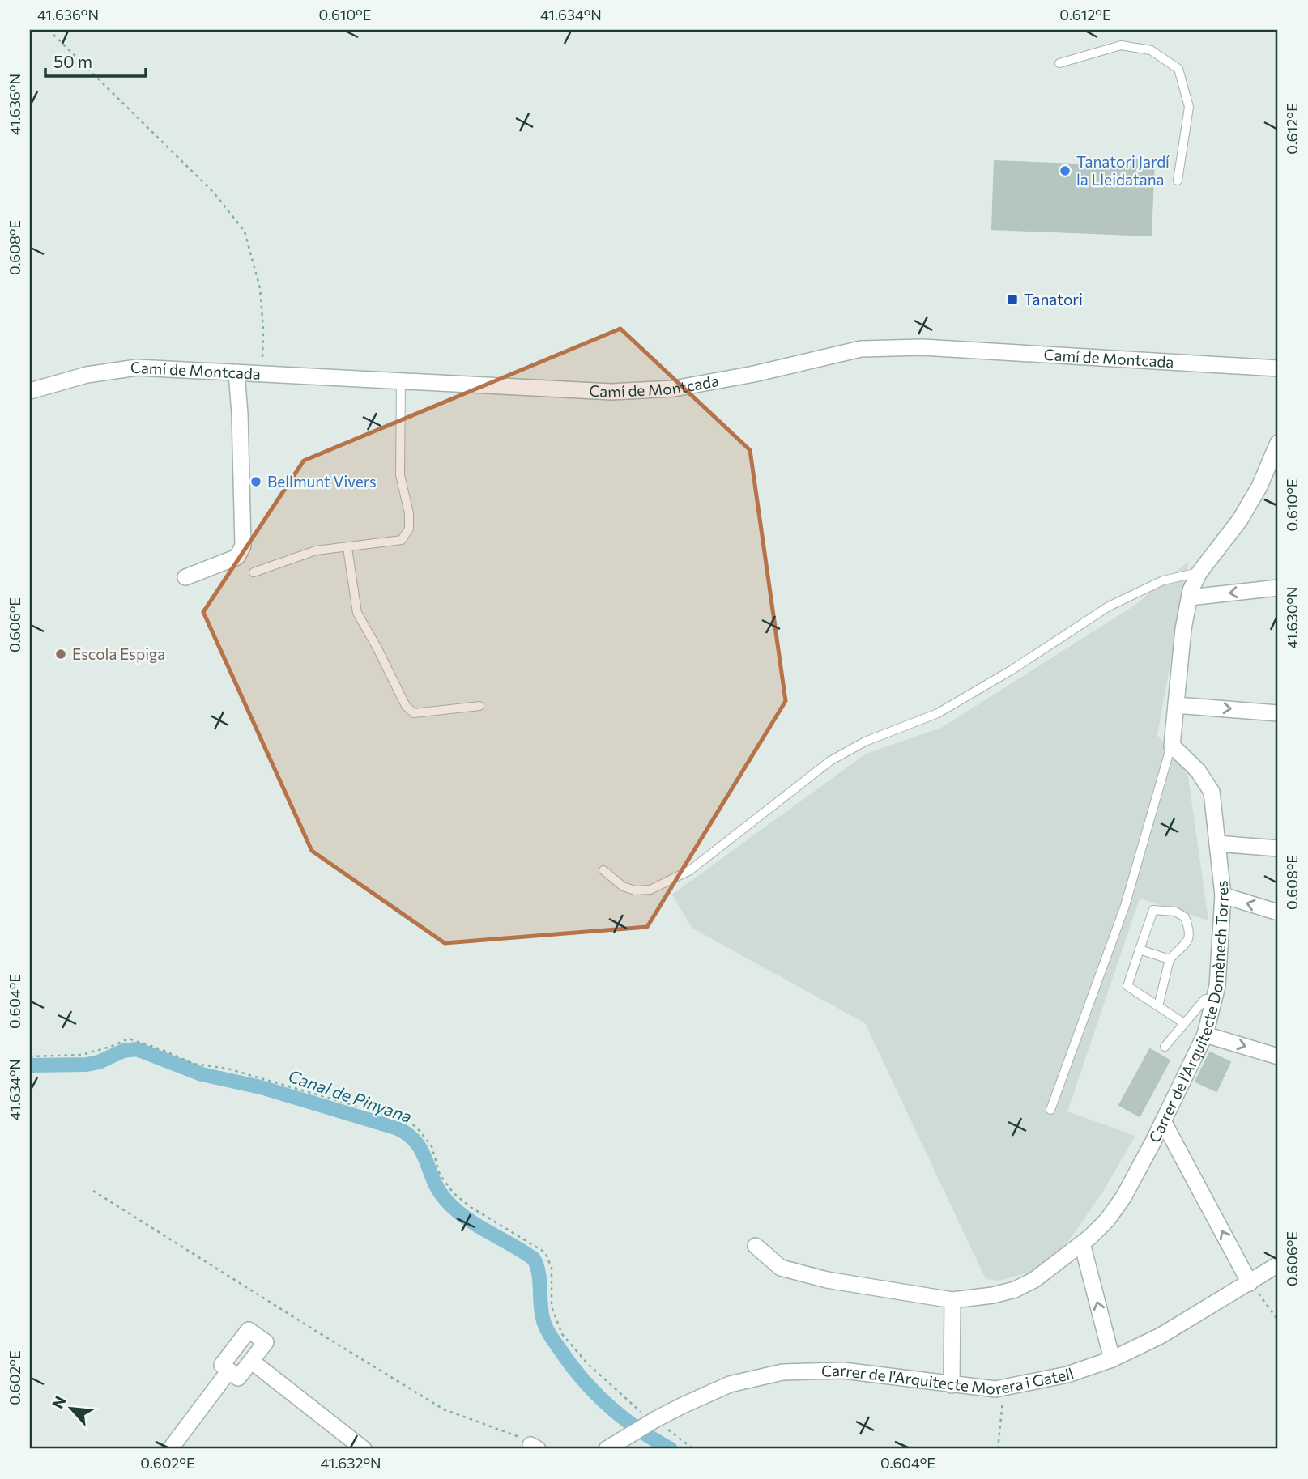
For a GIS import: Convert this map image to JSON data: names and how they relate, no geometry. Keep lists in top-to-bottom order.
{
  "streets": {
    "street": ["Camí de Montcada", "Carrer de l'Arquitecte Domènech Torres", "Carrer de l'Arquitecte Morera i Gatell"]
  },
  "water": ["Canal de Pinyana"],
  "places": {
    "other": ["Tanatori Jardí la Lleidatana", "Bellmunt Vivers", "Escola Espiga"],
    "transit": ["Tanatori"]
  },
  "scale_bar": "50 m",
  "north": "top left",
  "coordinates": [
    "41.636°N",
    "0.610°E",
    "41.634°N",
    "0.612°E",
    "0.608°E",
    "41.630°N",
    "0.606°E",
    "0.604°E",
    "0.602°E",
    "41.632°N"
  ]
}
